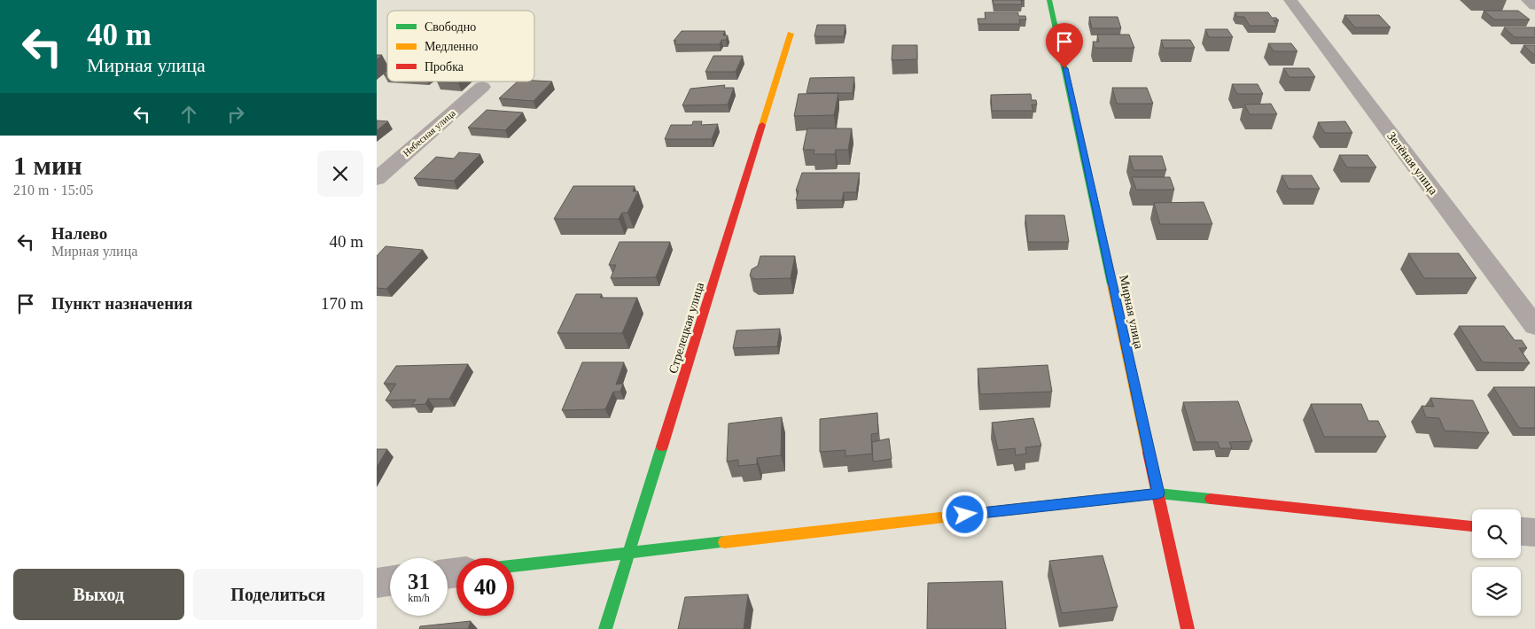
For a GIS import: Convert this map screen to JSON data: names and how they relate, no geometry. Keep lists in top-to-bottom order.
{
  "streets": {
    "street": [
      "Небесная улица",
      "Зелёная улица",
      "Мирная улица",
      "Стрелецкая улица"
    ]
  },
  "legend": ["Свободно", "Медленно", "Пробка"],
  "page": {
    "turn": ["40 m", "Мирная улица"],
    "heading": ["1 мин", "210 m · 15:05"],
    "list": [
      {
        "name": "Налево",
        "note": "Мирная улица",
        "value": "40 m"
      },
      {
        "name": "Пункт назначения",
        "value": "170 m"
      }
    ],
    "speed": "31 km/h",
    "limit": "40",
    "buttons": ["Выход", "Поделиться"]
  }
}
